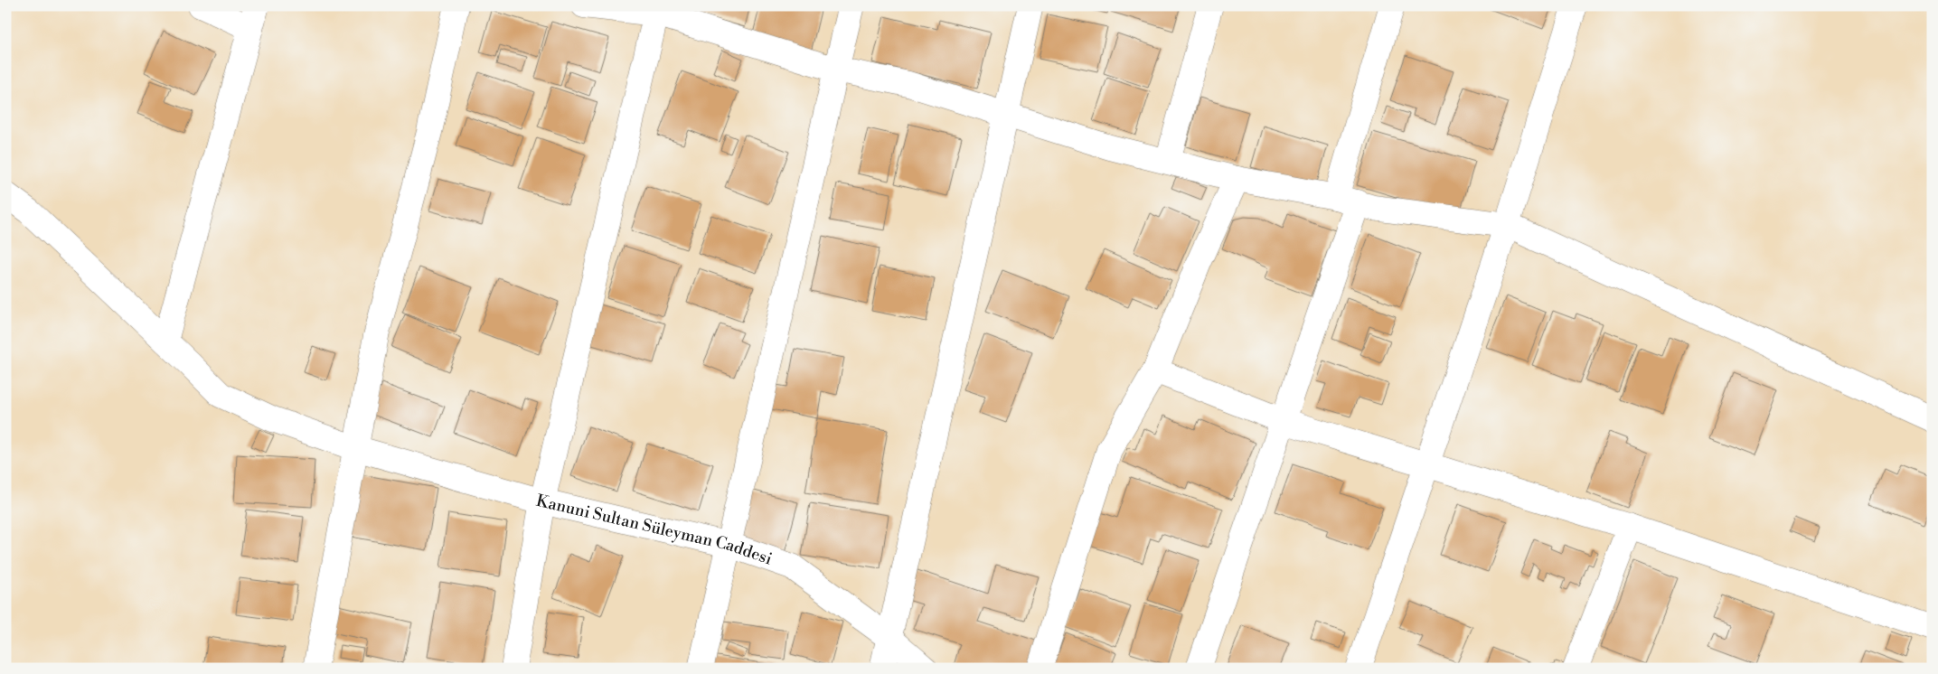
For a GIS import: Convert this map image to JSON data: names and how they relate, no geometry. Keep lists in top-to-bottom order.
{
  "streets": {
    "street": ["Kanuni Sultan Süleyman Caddesi"]
  }
}
